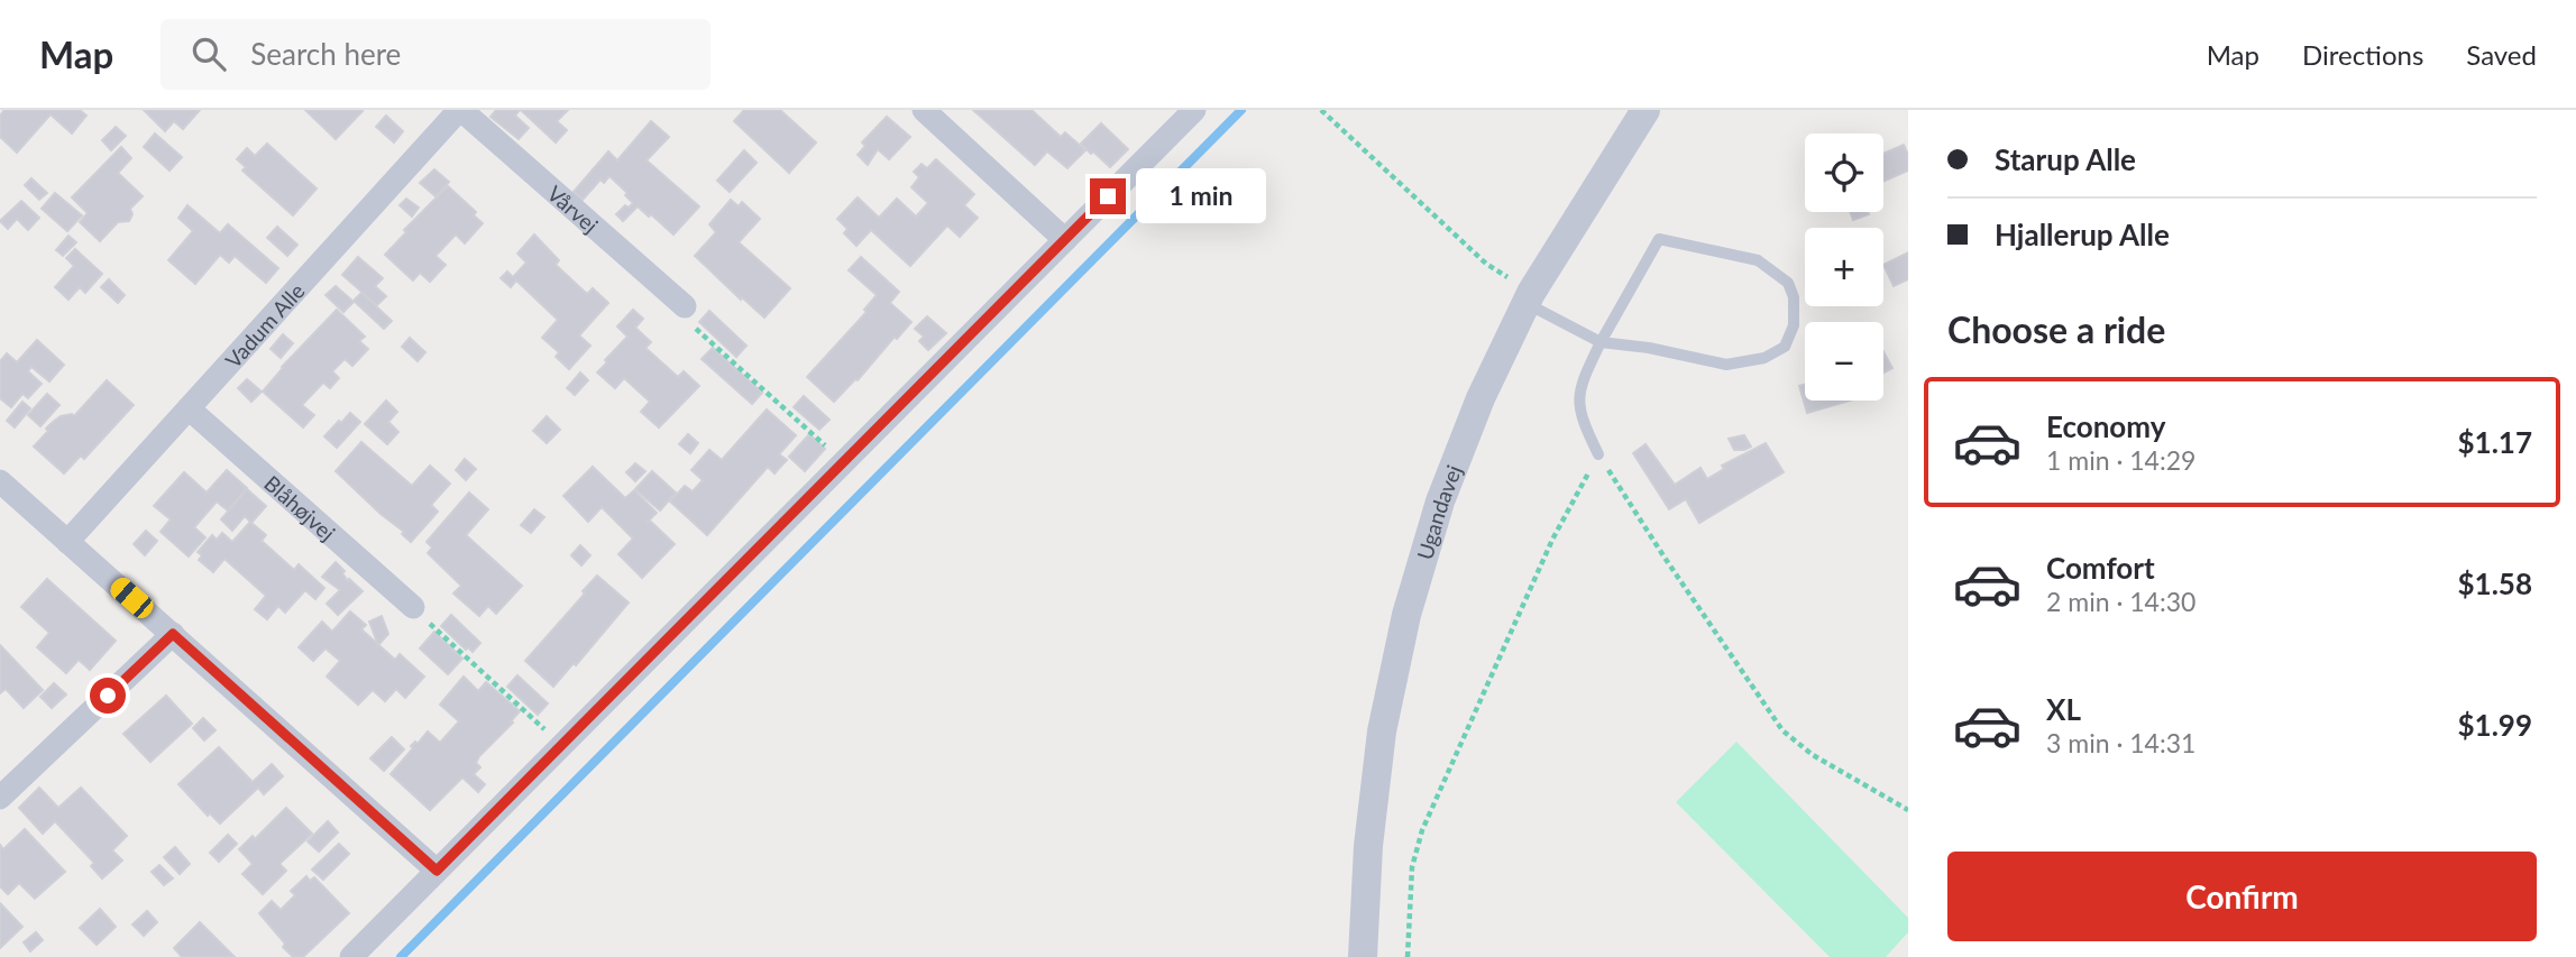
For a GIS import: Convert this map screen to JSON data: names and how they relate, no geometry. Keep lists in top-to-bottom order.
{
  "streets": {
    "street": [
      "Vårvej",
      "Vadum Alle",
      "Blåhøjvej",
      "Ugandavej"
    ]
  },
  "crossings": [
    ["Vårvej", "Vadum Alle"],
    ["Vadum Alle", "Blåhøjvej"]
  ],
  "page": {
    "header": "Map",
    "search": "Search here",
    "nav": ["Map", "Directions", "Saved"],
    "banner": ["Starup Alle", "Hjallerup Alle"],
    "map_buttons": ["+", "−"],
    "bubble": "1 min",
    "heading": "Choose a ride",
    "list": [
      {
        "name": "Economy",
        "note": "1 min · 14:29",
        "value": "$1.17"
      },
      {
        "name": "Comfort",
        "note": "2 min · 14:30",
        "value": "$1.58"
      },
      {
        "name": "XL",
        "note": "3 min · 14:31",
        "value": "$1.99"
      }
    ],
    "buttons": "Confirm"
  }
}
